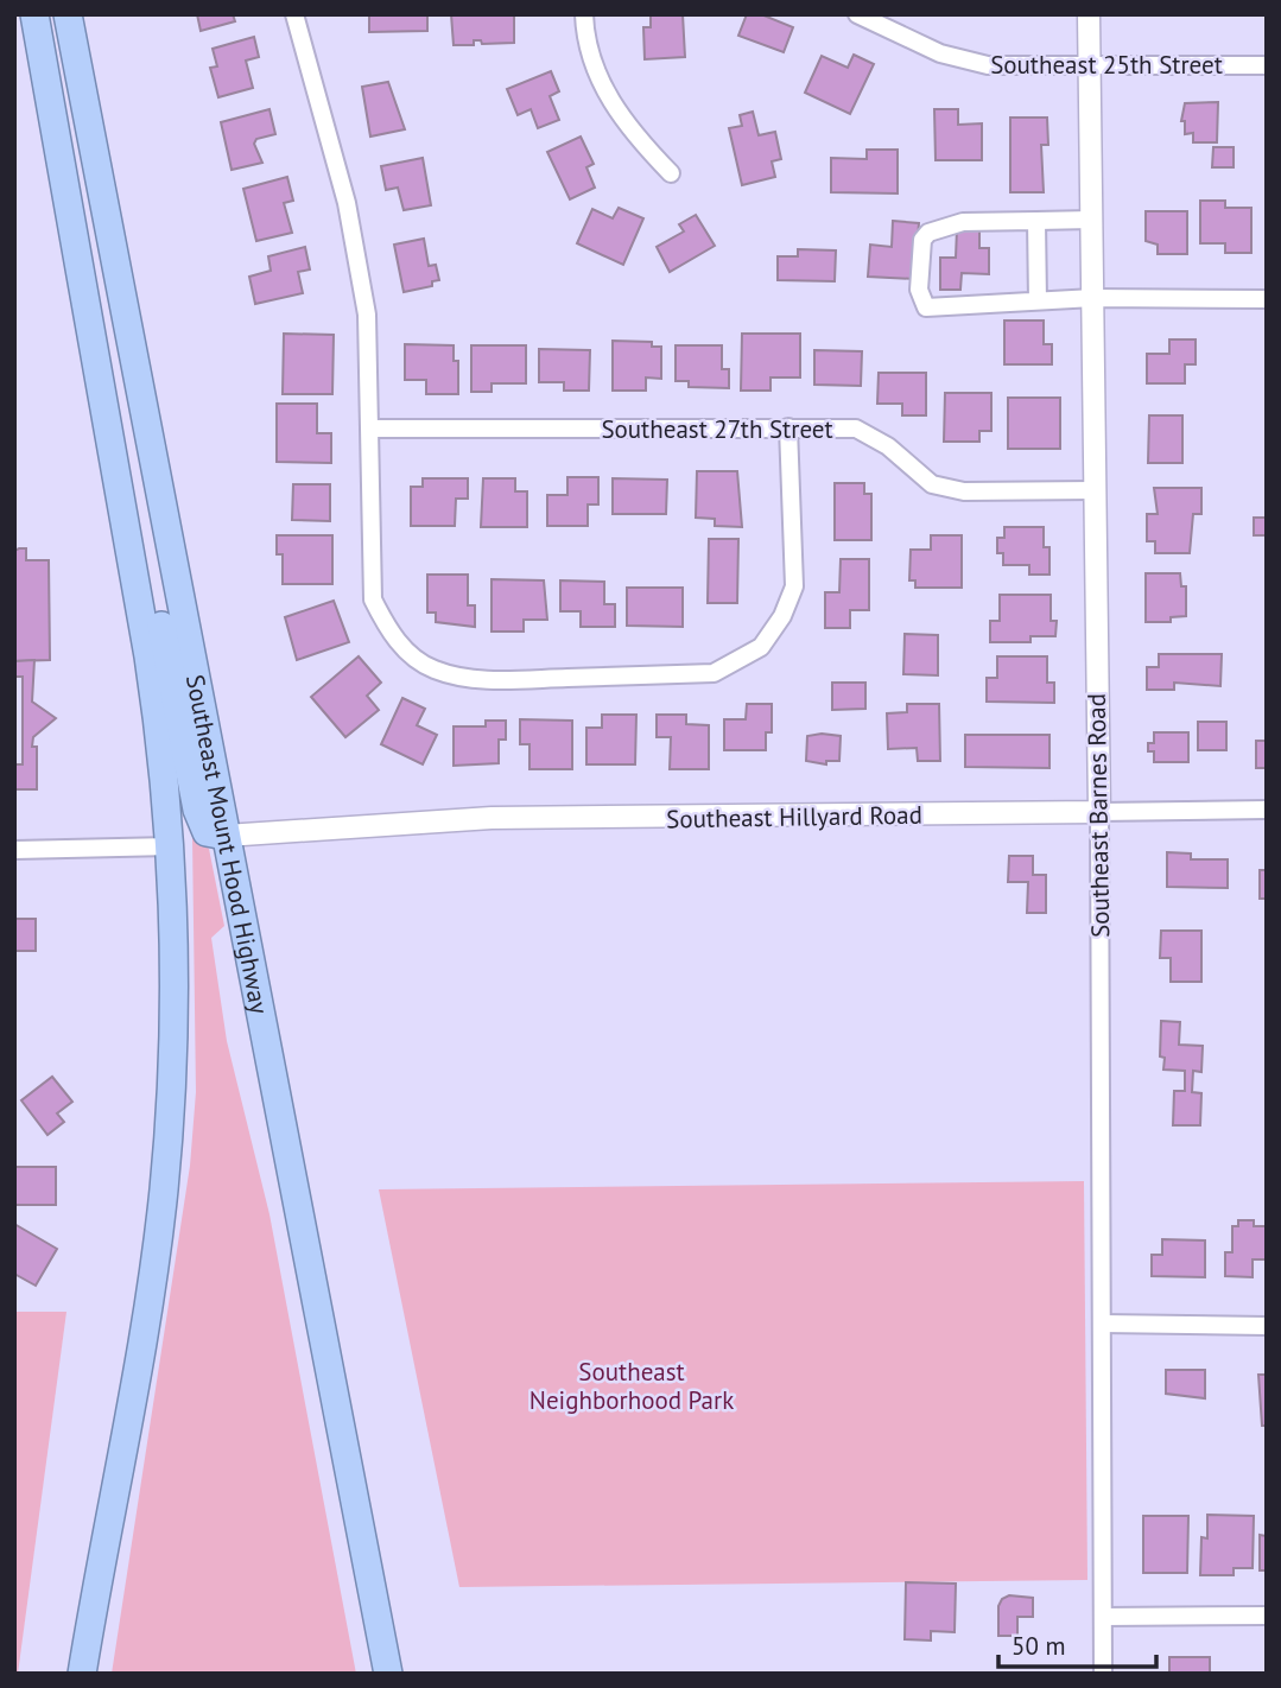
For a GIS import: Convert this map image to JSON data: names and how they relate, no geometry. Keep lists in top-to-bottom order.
{
  "streets": {
    "highway": ["Southeast Mount Hood Highway"],
    "street": [
      "Southeast 25th Street",
      "Southeast 27th Street",
      "Southeast Barnes Road",
      "Southeast Hillyard Road"
    ]
  },
  "crossings": [
    ["Southeast 25th Street", "Southeast Barnes Road"],
    ["Southeast 27th Street", "Southeast Barnes Road"],
    ["Southeast Barnes Road", "Southeast Hillyard Road"],
    ["Southeast Hillyard Road", "Southeast Mount Hood Highway"]
  ],
  "parks": ["Southeast Neighborhood Park"],
  "scale_bar": "50 m"
}
